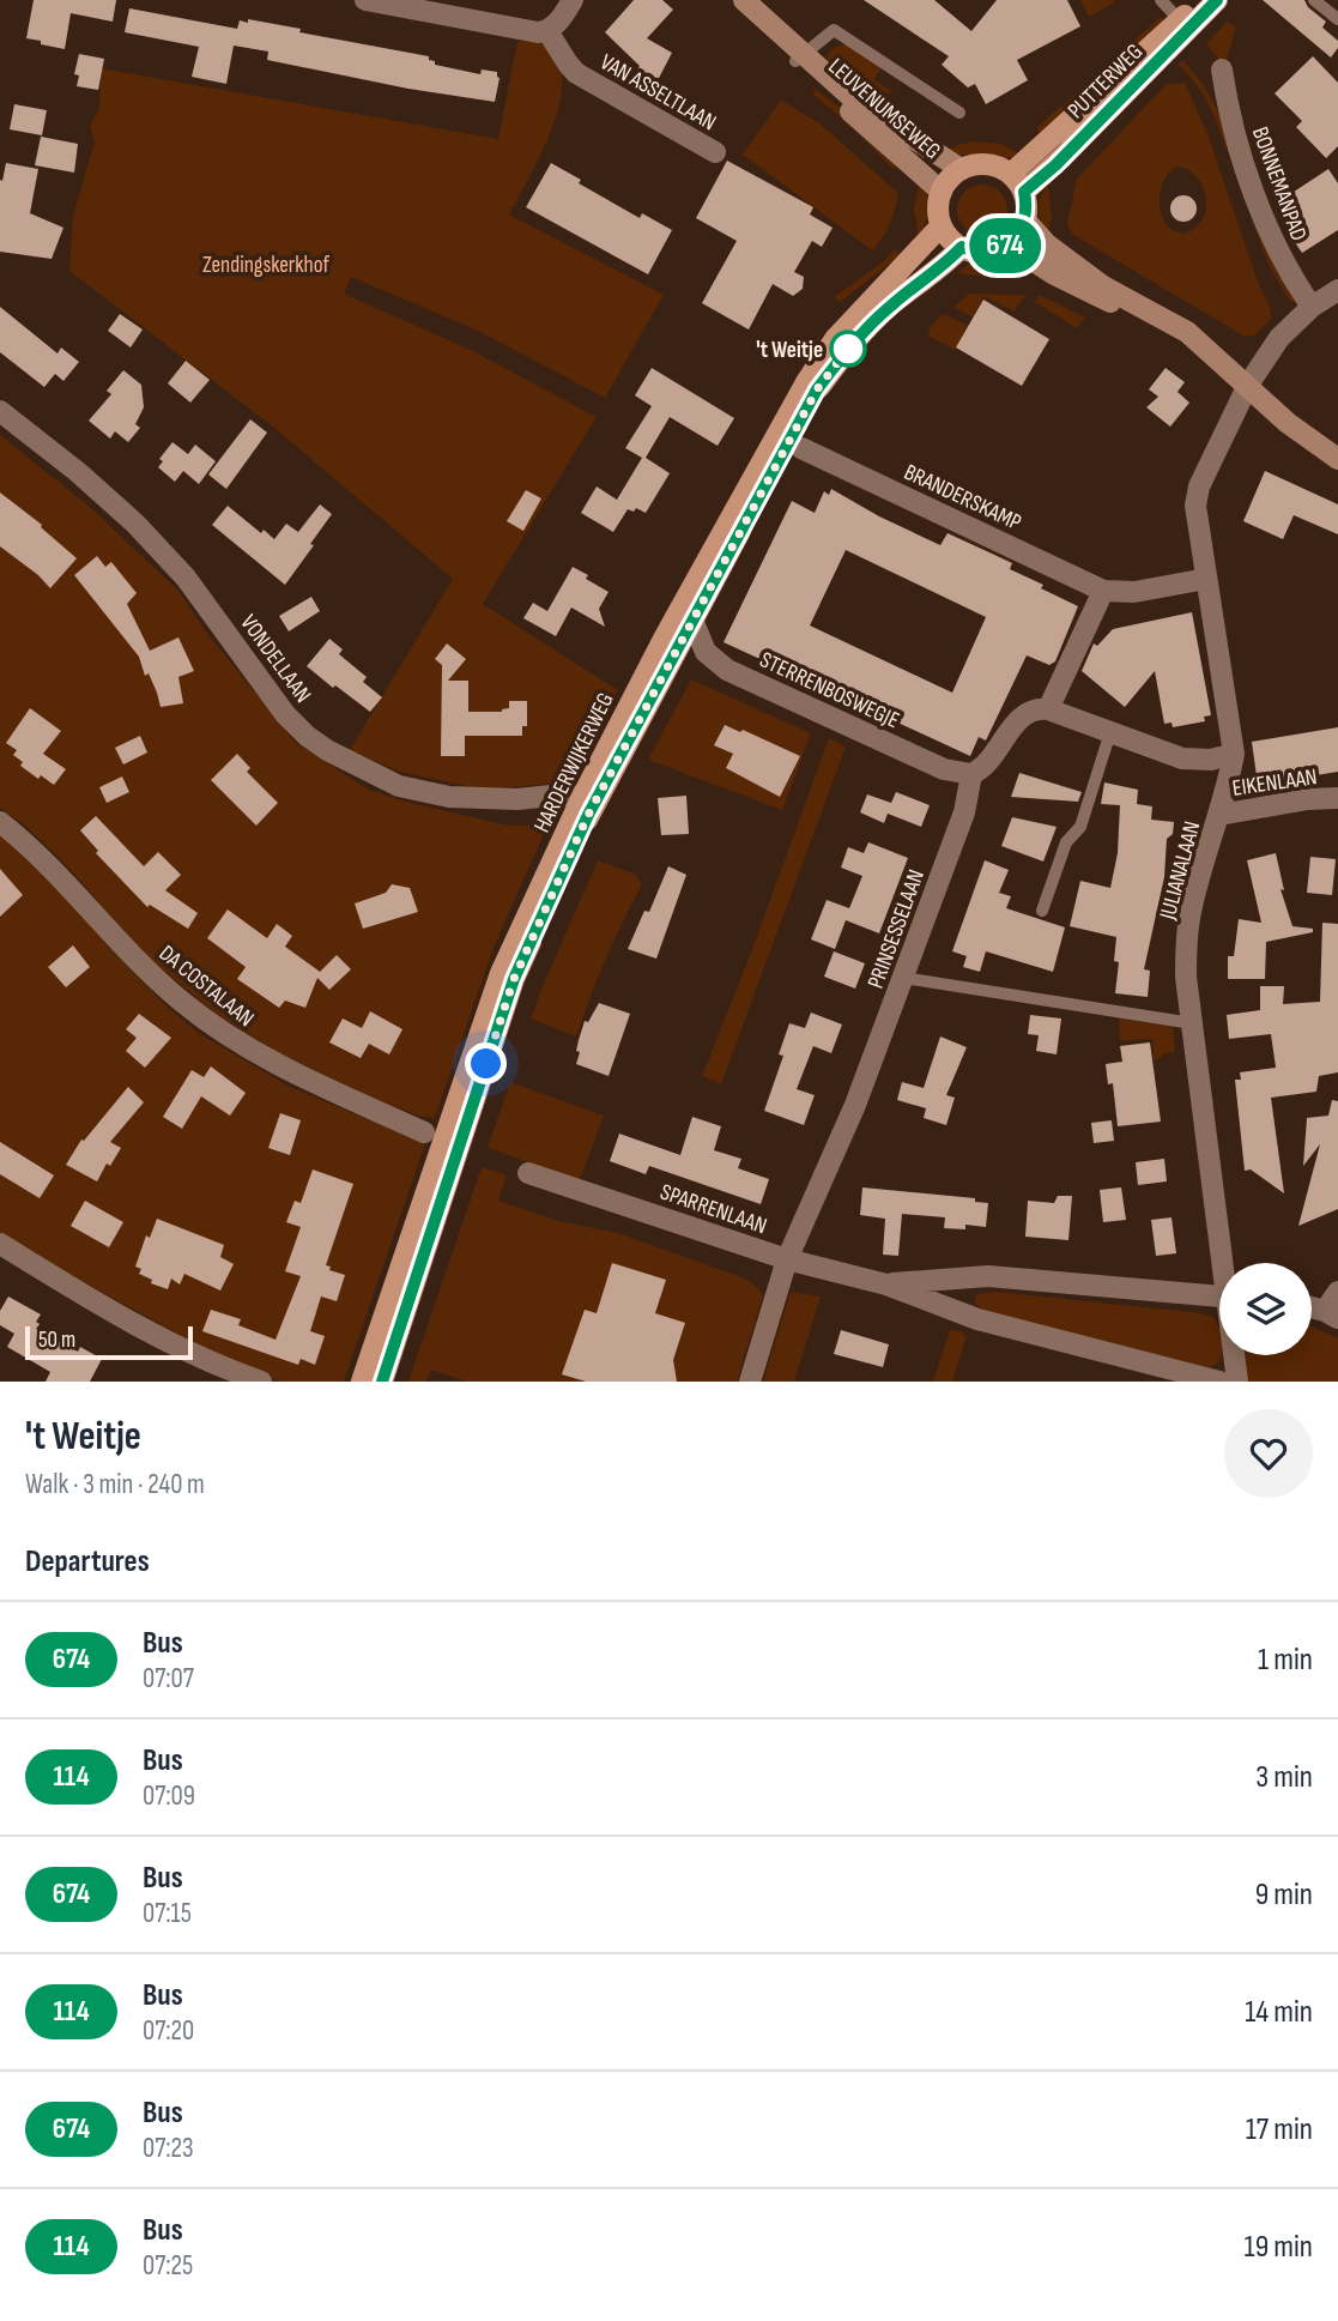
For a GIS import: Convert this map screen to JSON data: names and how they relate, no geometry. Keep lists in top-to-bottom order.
{
  "streets": {
    "main road": ["PUTTERWEG", "LEUVENUMSEWEG", "HARDERWIJKERWEG"],
    "street": [
      "VAN ASSELTLAAN",
      "BONNEMANPAD",
      "BRANDERSKAMP",
      "VONDELLAAN",
      "STERRENBOSWEGJE",
      "EIKENLAAN",
      "JULIANALAAN",
      "PRINSESSELAAN",
      "DA COSTALAAN",
      "SPARRENLAAN"
    ]
  },
  "crossings": [
    ["PUTTERWEG", "LEUVENUMSEWEG"],
    ["PUTTERWEG", "HARDERWIJKERWEG"],
    ["LEUVENUMSEWEG", "HARDERWIJKERWEG"],
    ["BONNEMANPAD", "JULIANALAAN"],
    ["BRANDERSKAMP", "JULIANALAAN"],
    ["VONDELLAAN", "HARDERWIJKERWEG"],
    ["STERRENBOSWEGJE", "HARDERWIJKERWEG"],
    ["STERRENBOSWEGJE", "PRINSESSELAAN"],
    ["EIKENLAAN", "JULIANALAAN"],
    ["PRINSESSELAAN", "SPARRENLAAN"]
  ],
  "parks": ["Zendingskerkhof"],
  "places": ["'t Weitje"],
  "lines": ["bus line 674"],
  "scale_bar": "50 m",
  "page": {
    "on_map": "674",
    "scale": "50 m",
    "heading": [
      ["'t Weitje", "Walk · 3 min · 240 m"],
      "Departures"
    ],
    "list": [
      {
        "mark": "674",
        "name": "Bus",
        "note": "07:07",
        "value": "1 min"
      },
      {
        "mark": "114",
        "name": "Bus",
        "note": "07:09",
        "value": "3 min"
      },
      {
        "mark": "674",
        "name": "Bus",
        "note": "07:15",
        "value": "9 min"
      },
      {
        "mark": "114",
        "name": "Bus",
        "note": "07:20",
        "value": "14 min"
      },
      {
        "mark": "674",
        "name": "Bus",
        "note": "07:23",
        "value": "17 min"
      },
      {
        "mark": "114",
        "name": "Bus",
        "note": "07:25",
        "value": "19 min"
      }
    ]
  }
}
